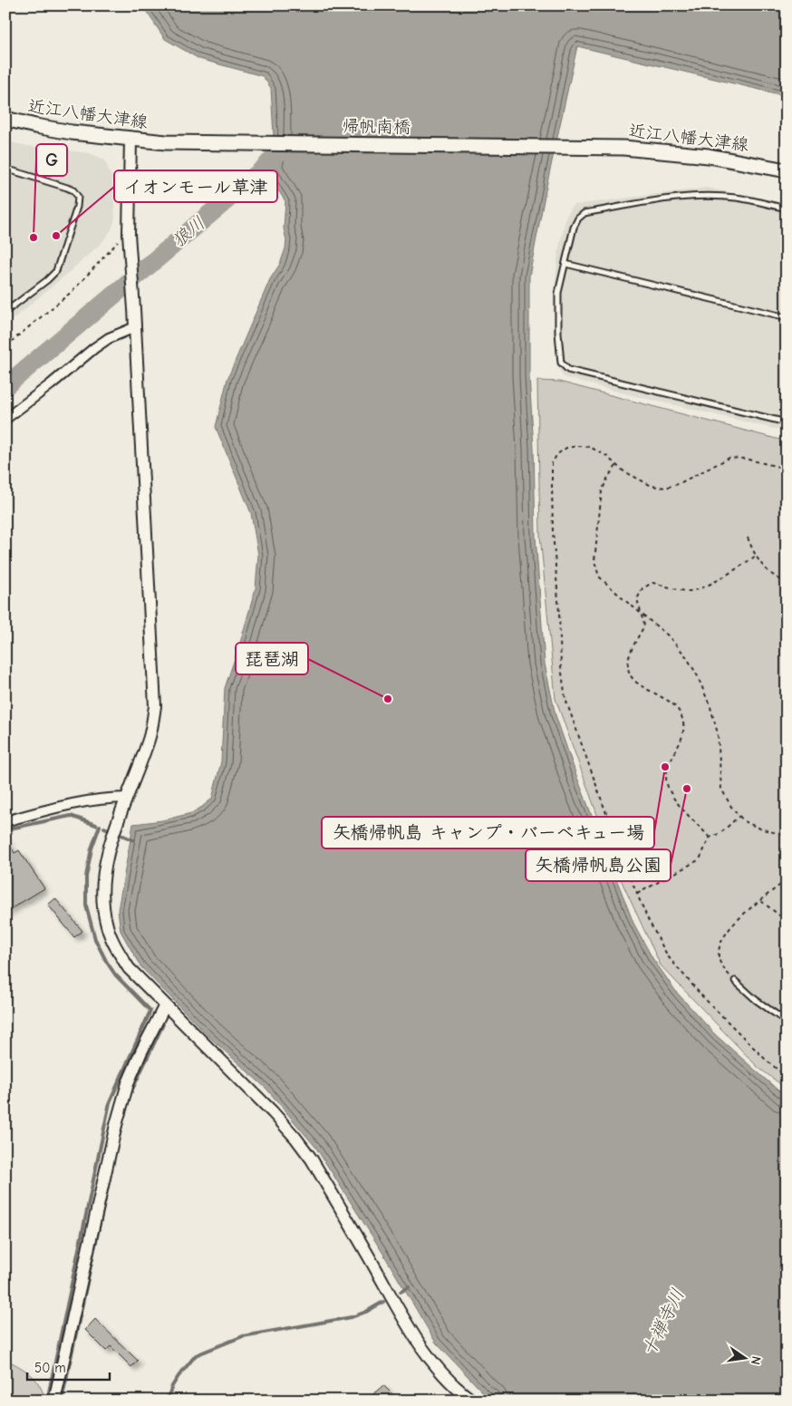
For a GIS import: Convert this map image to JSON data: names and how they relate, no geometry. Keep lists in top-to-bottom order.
{
  "streets": {
    "main road": ["近江八幡大津線", "帰帆南橋"]
  },
  "crossings": [
    ["近江八幡大津線", "帰帆南橋"]
  ],
  "water": ["狼川", "十禅寺川"],
  "places": [
    "イオンモール草津",
    "G",
    "琵琶湖",
    "矢橋帰帆島 キャンプ・バーベキュー場",
    "矢橋帰帆島公園"
  ],
  "scale_bar": "50 m",
  "north": "right"
}
